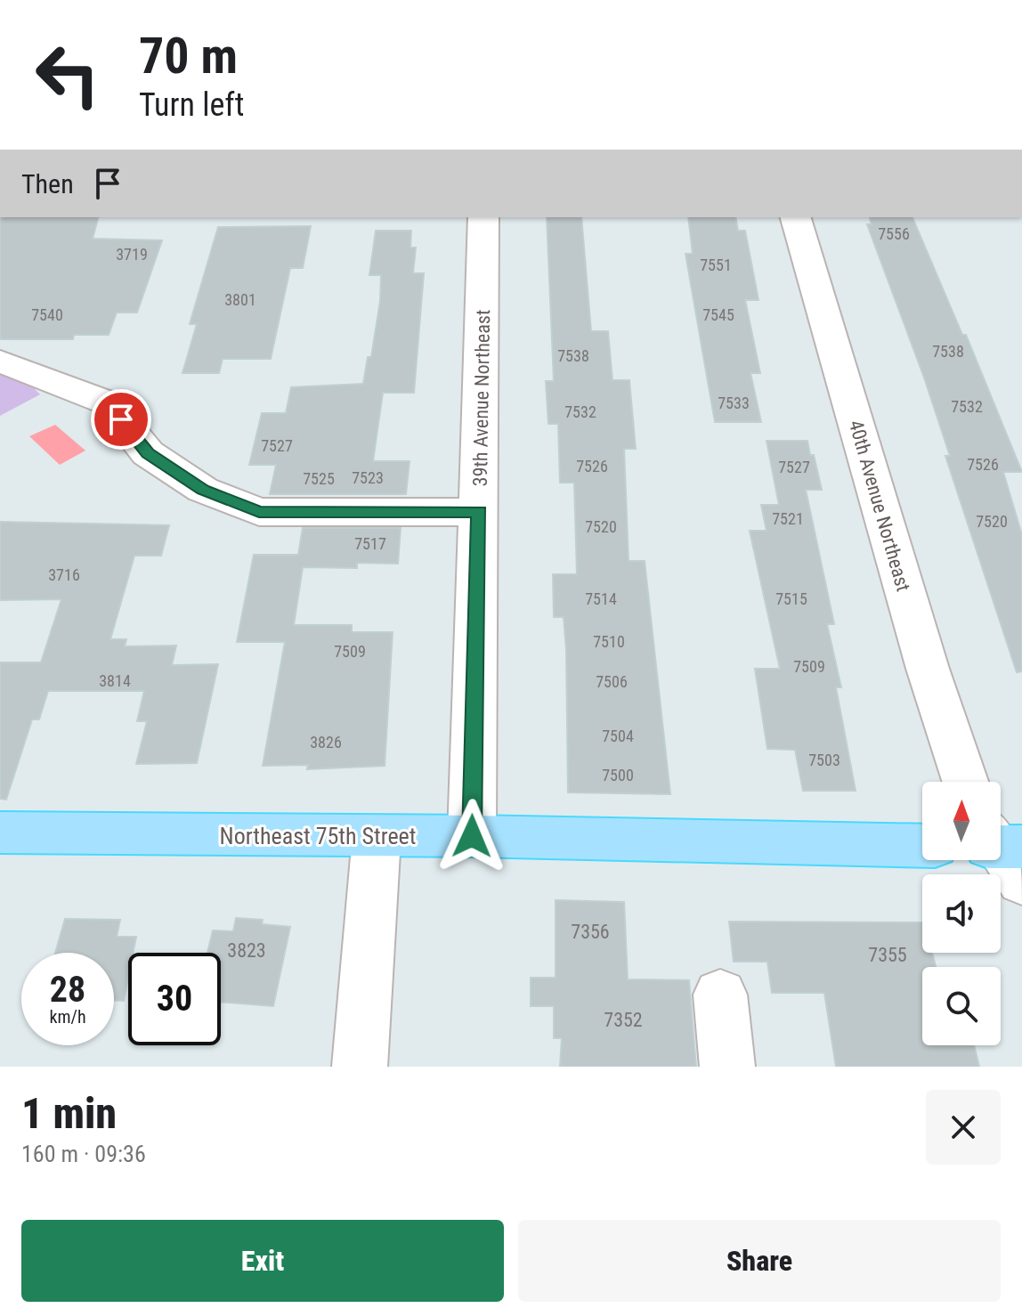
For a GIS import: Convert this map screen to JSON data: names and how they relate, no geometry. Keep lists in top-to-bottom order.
{
  "streets": {
    "main road": ["Northeast 75th Street"],
    "street": ["39th Avenue Northeast", "40th Avenue Northeast"]
  },
  "crossings": [
    ["39th Avenue Northeast", "Northeast 75th Street"]
  ],
  "house_numbers": [
    "7556",
    "3719",
    "7551",
    "3801",
    "7540",
    "7545",
    "7538",
    "7538",
    "7533",
    "7532",
    "7532",
    "7527",
    "7526",
    "7526",
    "7527",
    "7523",
    "7525",
    "7521",
    "7520",
    "7520",
    "7517",
    "3716",
    "7514",
    "7515",
    "7510",
    "7509",
    "7509",
    "3814",
    "7506",
    "7504",
    "3826",
    "7503",
    "7500",
    "7356",
    "3823",
    "7355",
    "7352"
  ],
  "north": "top",
  "page": {
    "turn": ["70 m", "Turn left"],
    "then": "Then",
    "speed": "28 km/h",
    "limit": "30",
    "heading": ["1 min", "160 m · 09:36"],
    "buttons": ["Exit", "Share"]
  }
}
